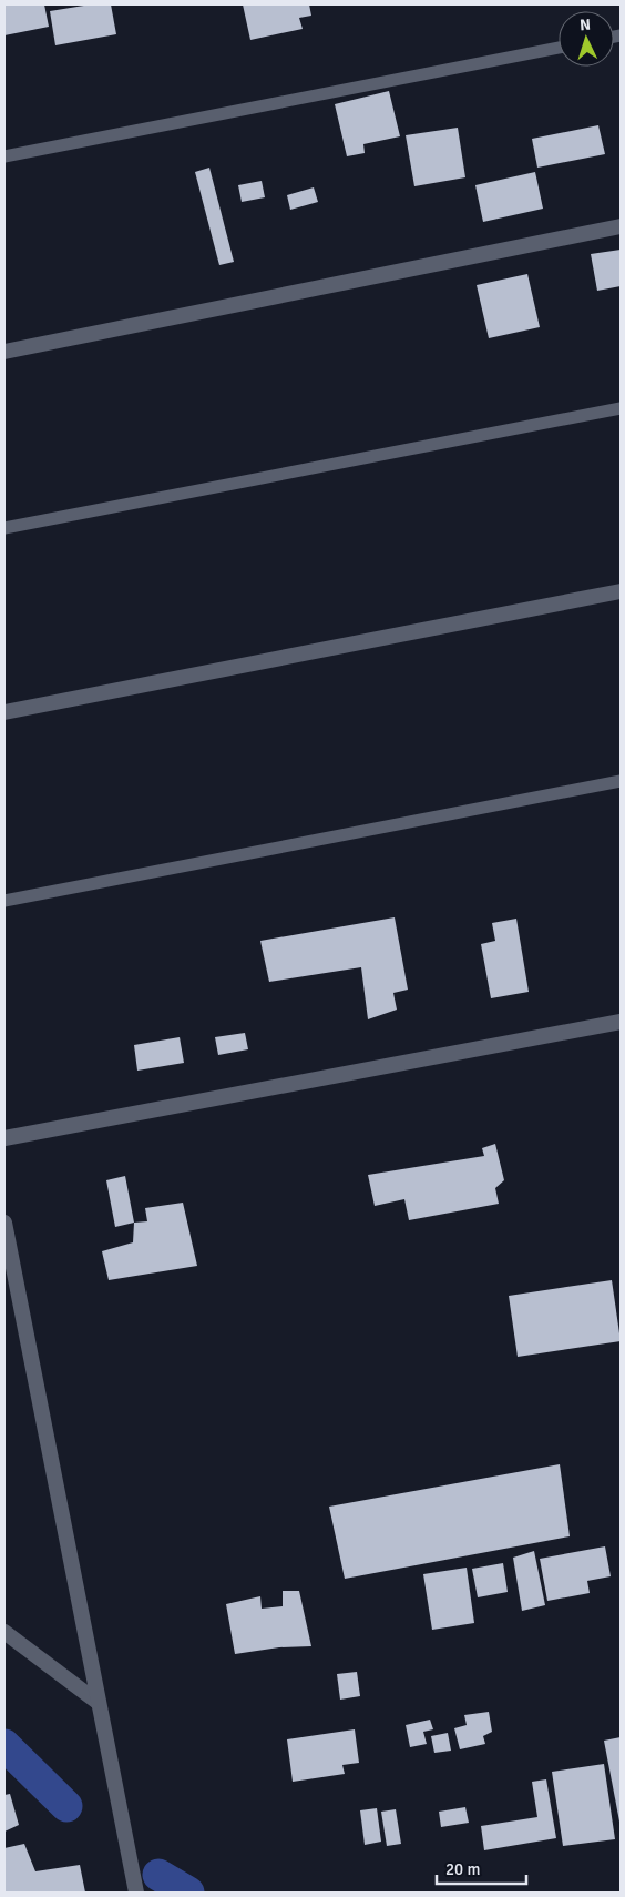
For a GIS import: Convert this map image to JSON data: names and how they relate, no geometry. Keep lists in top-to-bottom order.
{
  "scale_bar": "20 m",
  "north": "top"
}
